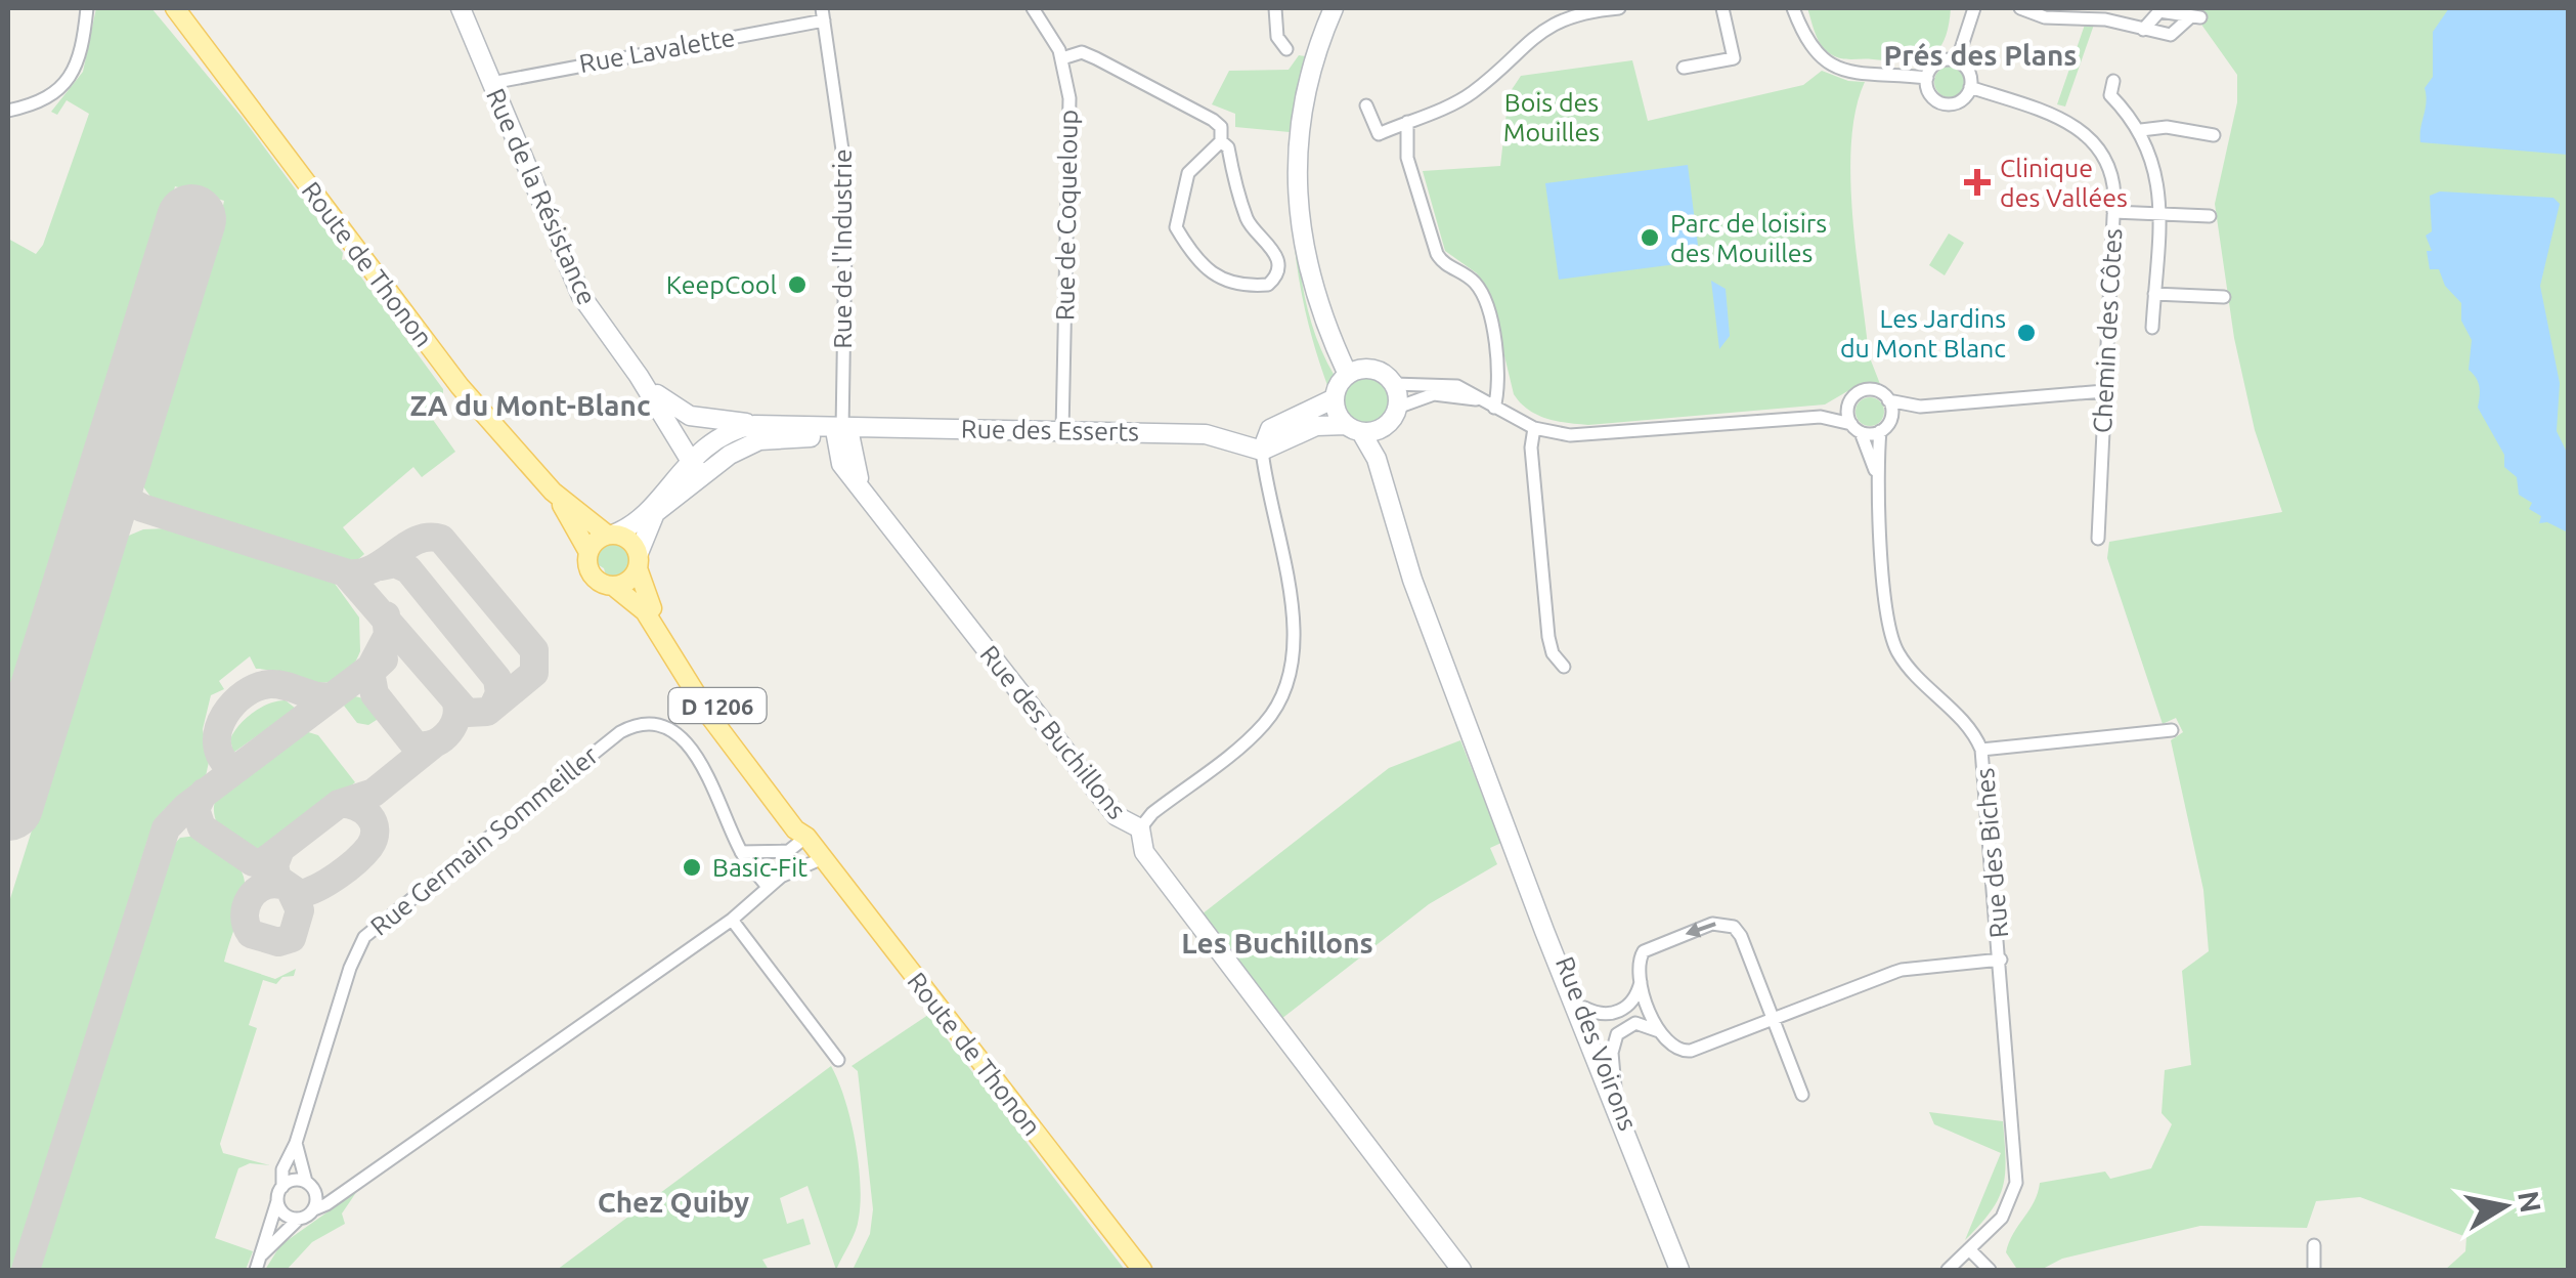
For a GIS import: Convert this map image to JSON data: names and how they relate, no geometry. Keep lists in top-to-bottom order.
{
  "streets": {
    "main road": ["Route de Thonon", "D 1206"],
    "street": [
      "Rue Lavalette",
      "Rue de la Résistance",
      "Rue de Coqueloup",
      "Rue de l'Industrie",
      "Chemin des Côtes",
      "Rue des Esserts",
      "Rue des Buchillons",
      "Rue Germain Sommeiller",
      "Rue des Biches",
      "Rue des Voirons"
    ]
  },
  "crossings": [
    ["Rue Lavalette", "Rue de la Résistance"],
    ["Rue Lavalette", "Rue de l'Industrie"],
    ["Rue de la Résistance", "Rue des Esserts"],
    ["Rue de Coqueloup", "Rue des Esserts"],
    ["Rue de l'Industrie", "Rue des Esserts"],
    ["Rue de l'Industrie", "Rue des Buchillons"],
    ["Route de Thonon", "Rue des Esserts"],
    ["Route de Thonon", "Rue Germain Sommeiller"],
    ["Rue des Esserts", "Rue des Buchillons"]
  ],
  "districts": [
    "Prés des Plans",
    "ZA du Mont-Blanc",
    "Les Buchillons",
    "Chez Quiby"
  ],
  "parks": ["Bois des Mouilles"],
  "places": {
    "health": ["Clinique des Vallées"],
    "other": [
      "Parc de loisirs des Mouilles",
      "KeepCool",
      "Les Jardins du Mont Blanc",
      "Basic-Fit"
    ]
  },
  "north": "right"
}
